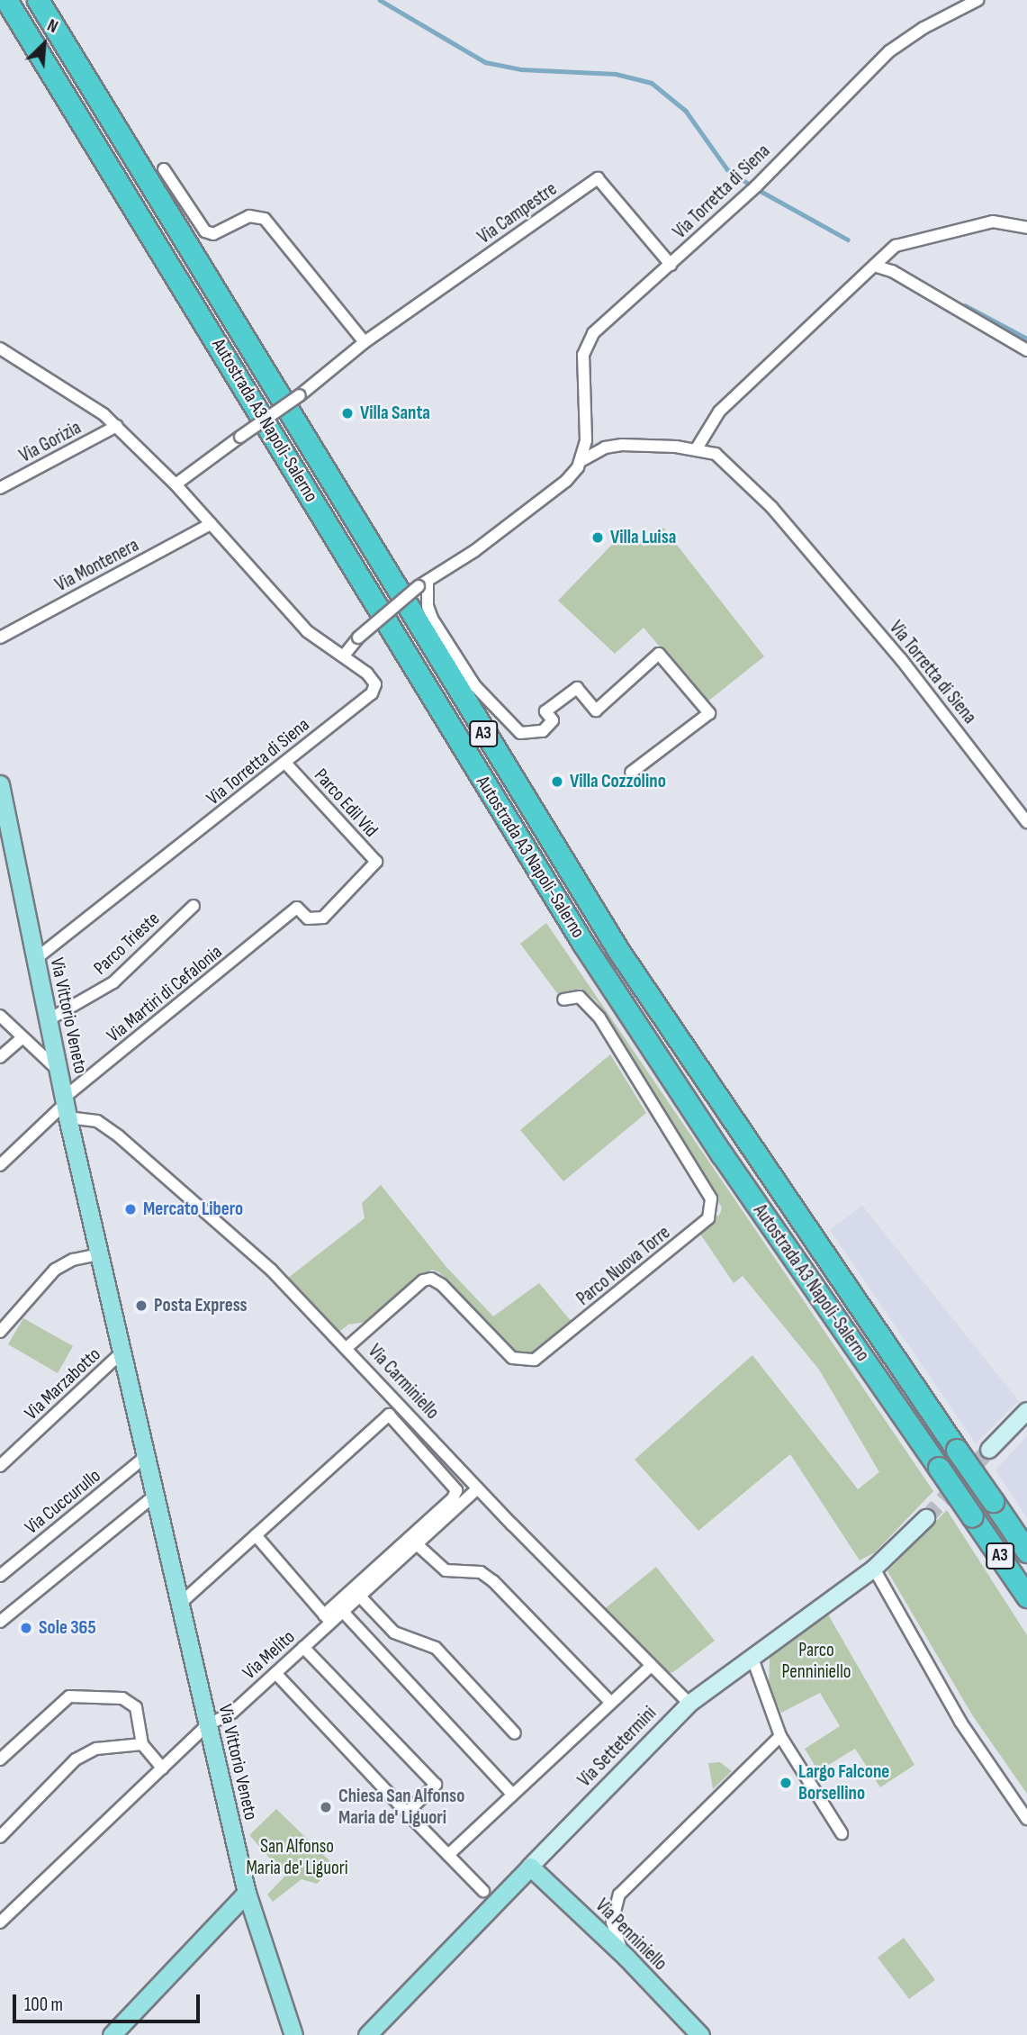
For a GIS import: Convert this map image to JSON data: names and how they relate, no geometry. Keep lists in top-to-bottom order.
{
  "streets": {
    "highway": ["Autostrada A3 Napoli-Salerno", "A3"],
    "main road": ["Via Vittorio Veneto", "Via Settetermini", "Via Penniniello"],
    "street": [
      "Via Torretta di Siena",
      "Via Campestre",
      "Via Gorizia",
      "Via Montenera",
      "Parco Edil Vid",
      "Parco Trieste",
      "Via Martiri di Cefalonia",
      "Parco Nuova Torre",
      "Via Carminiello",
      "Via Marzabotto",
      "Via Cuccurullo",
      "Via Melito"
    ]
  },
  "crossings": [
    ["Via Torretta di Siena", "Via Campestre"],
    ["Via Torretta di Siena", "Parco Edil Vid"],
    ["Via Torretta di Siena", "Via Vittorio Veneto"],
    ["Parco Edil Vid", "Via Martiri di Cefalonia"],
    ["Parco Trieste", "Via Vittorio Veneto"],
    ["Via Martiri di Cefalonia", "Via Vittorio Veneto"],
    ["Via Martiri di Cefalonia", "Via Carminiello"],
    ["Via Vittorio Veneto", "Via Carminiello"],
    ["Via Vittorio Veneto", "Via Marzabotto"],
    ["Via Vittorio Veneto", "Via Cuccurullo"],
    ["Via Vittorio Veneto", "Via Melito"],
    ["Parco Nuova Torre", "Via Carminiello"],
    ["Via Carminiello", "Via Melito"],
    ["Via Carminiello", "Via Settetermini"],
    ["Via Settetermini", "Via Penniniello"]
  ],
  "parks": ["Parco Penniniello", "San Alfonso Maria de' Liguori"],
  "places": [
    "Villa Santa",
    "Villa Luisa",
    "Villa Cozzolino",
    "Mercato Libero",
    "Posta Express",
    "Sole 365",
    "Largo Falcone Borsellino",
    "Chiesa San Alfonso Maria de' Liguori"
  ],
  "scale_bar": "100 m",
  "north": "top right"
}
